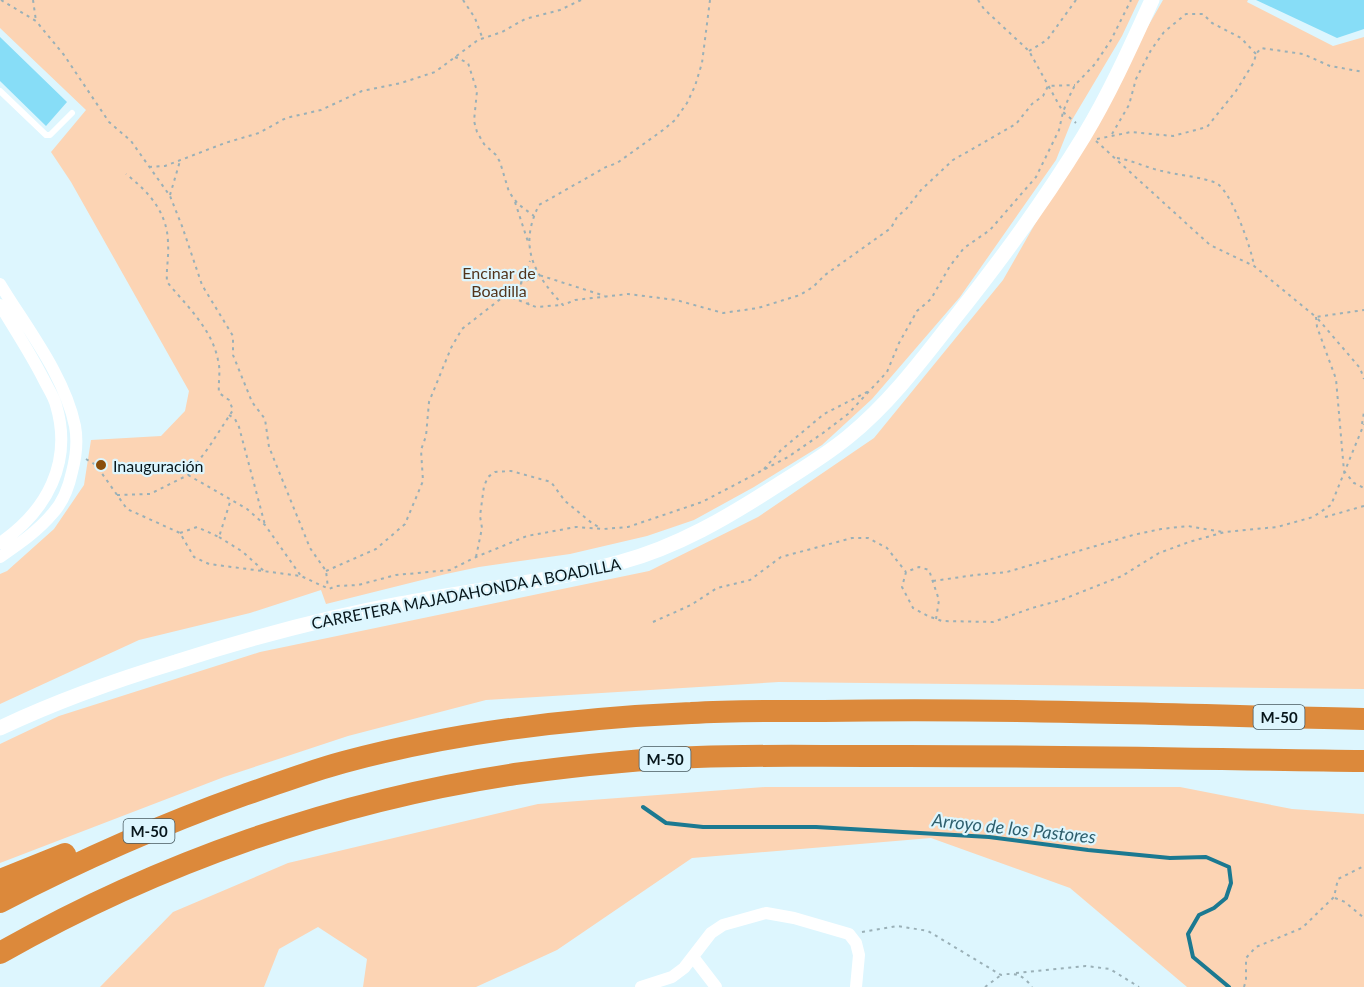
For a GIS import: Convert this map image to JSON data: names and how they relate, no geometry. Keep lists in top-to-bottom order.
{
  "streets": {
    "highway": ["M-50"],
    "street": ["CARRETERA MAJADAHONDA A BOADILLA"]
  },
  "water": ["Arroyo de los Pastores"],
  "parks": ["Encinar de Boadilla"],
  "places": ["Inauguración"]
}
